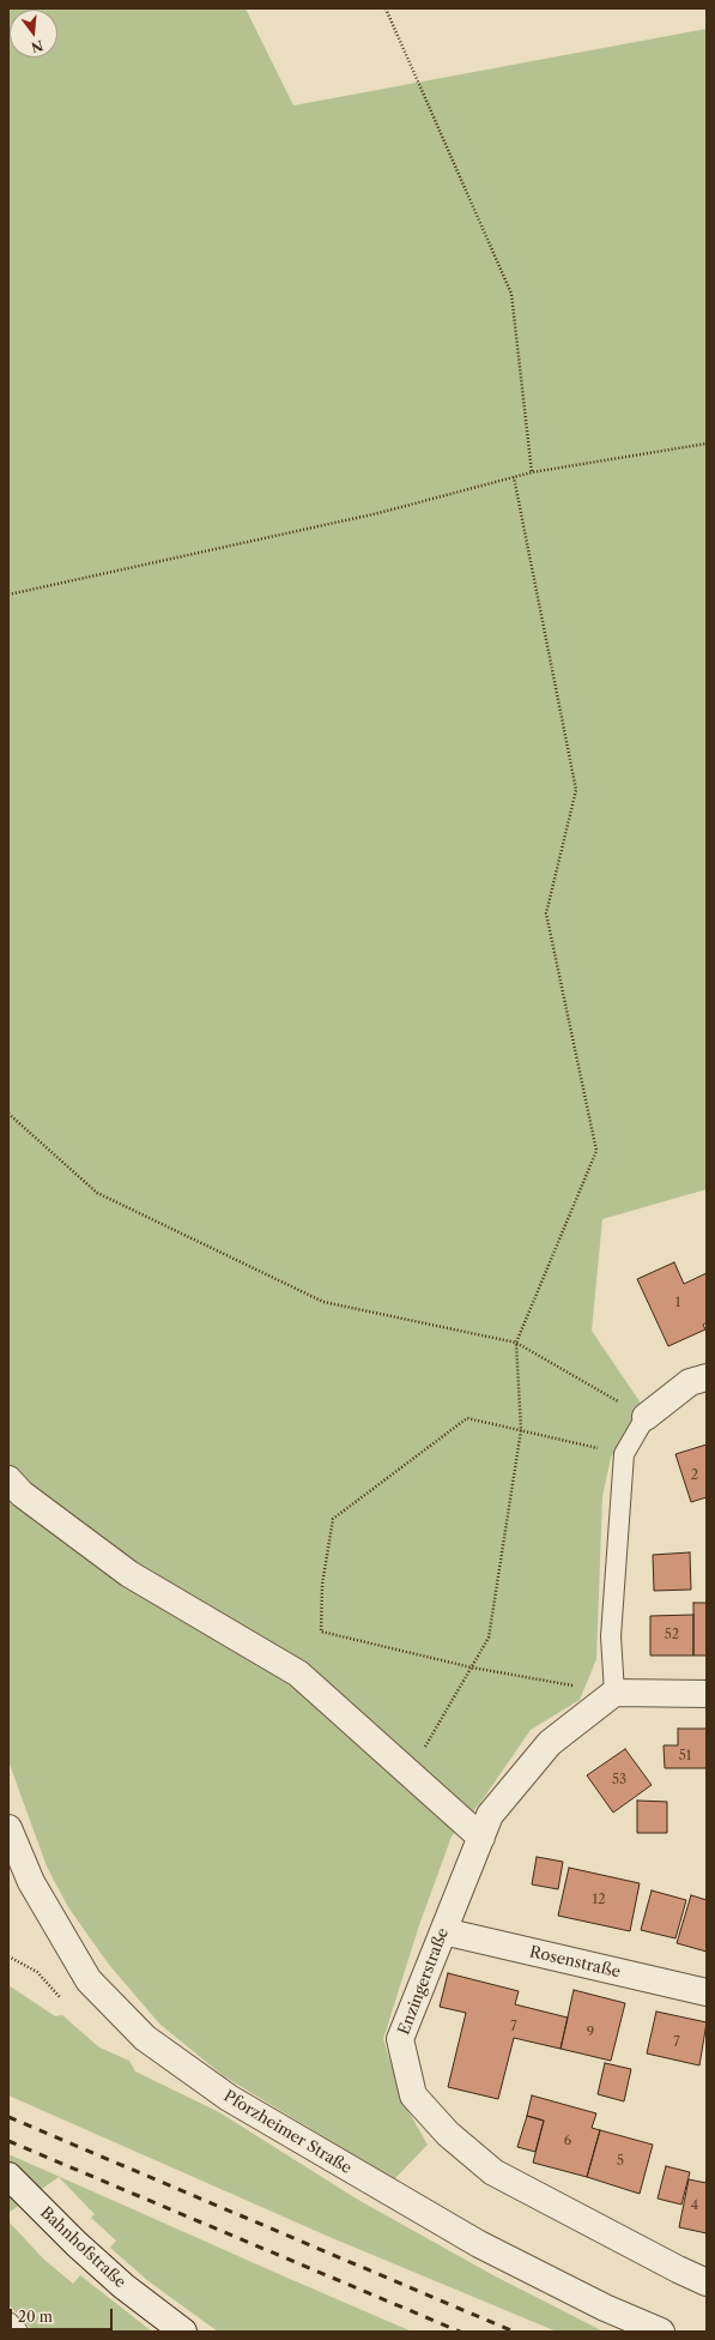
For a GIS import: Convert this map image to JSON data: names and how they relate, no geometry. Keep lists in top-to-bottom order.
{
  "streets": {
    "street": [
      "Rosenstraße",
      "Enzingerstraße",
      "Pforzheimer Straße",
      "Bahnhofstraße"
    ]
  },
  "crossings": [
    ["Rosenstraße", "Enzingerstraße"]
  ],
  "house_numbers": [
    "1",
    "2",
    "52",
    "51",
    "53",
    "12",
    "7",
    "9",
    "7",
    "6",
    "5",
    "4"
  ],
  "scale_bar": "20 m",
  "north": "bottom"
}
